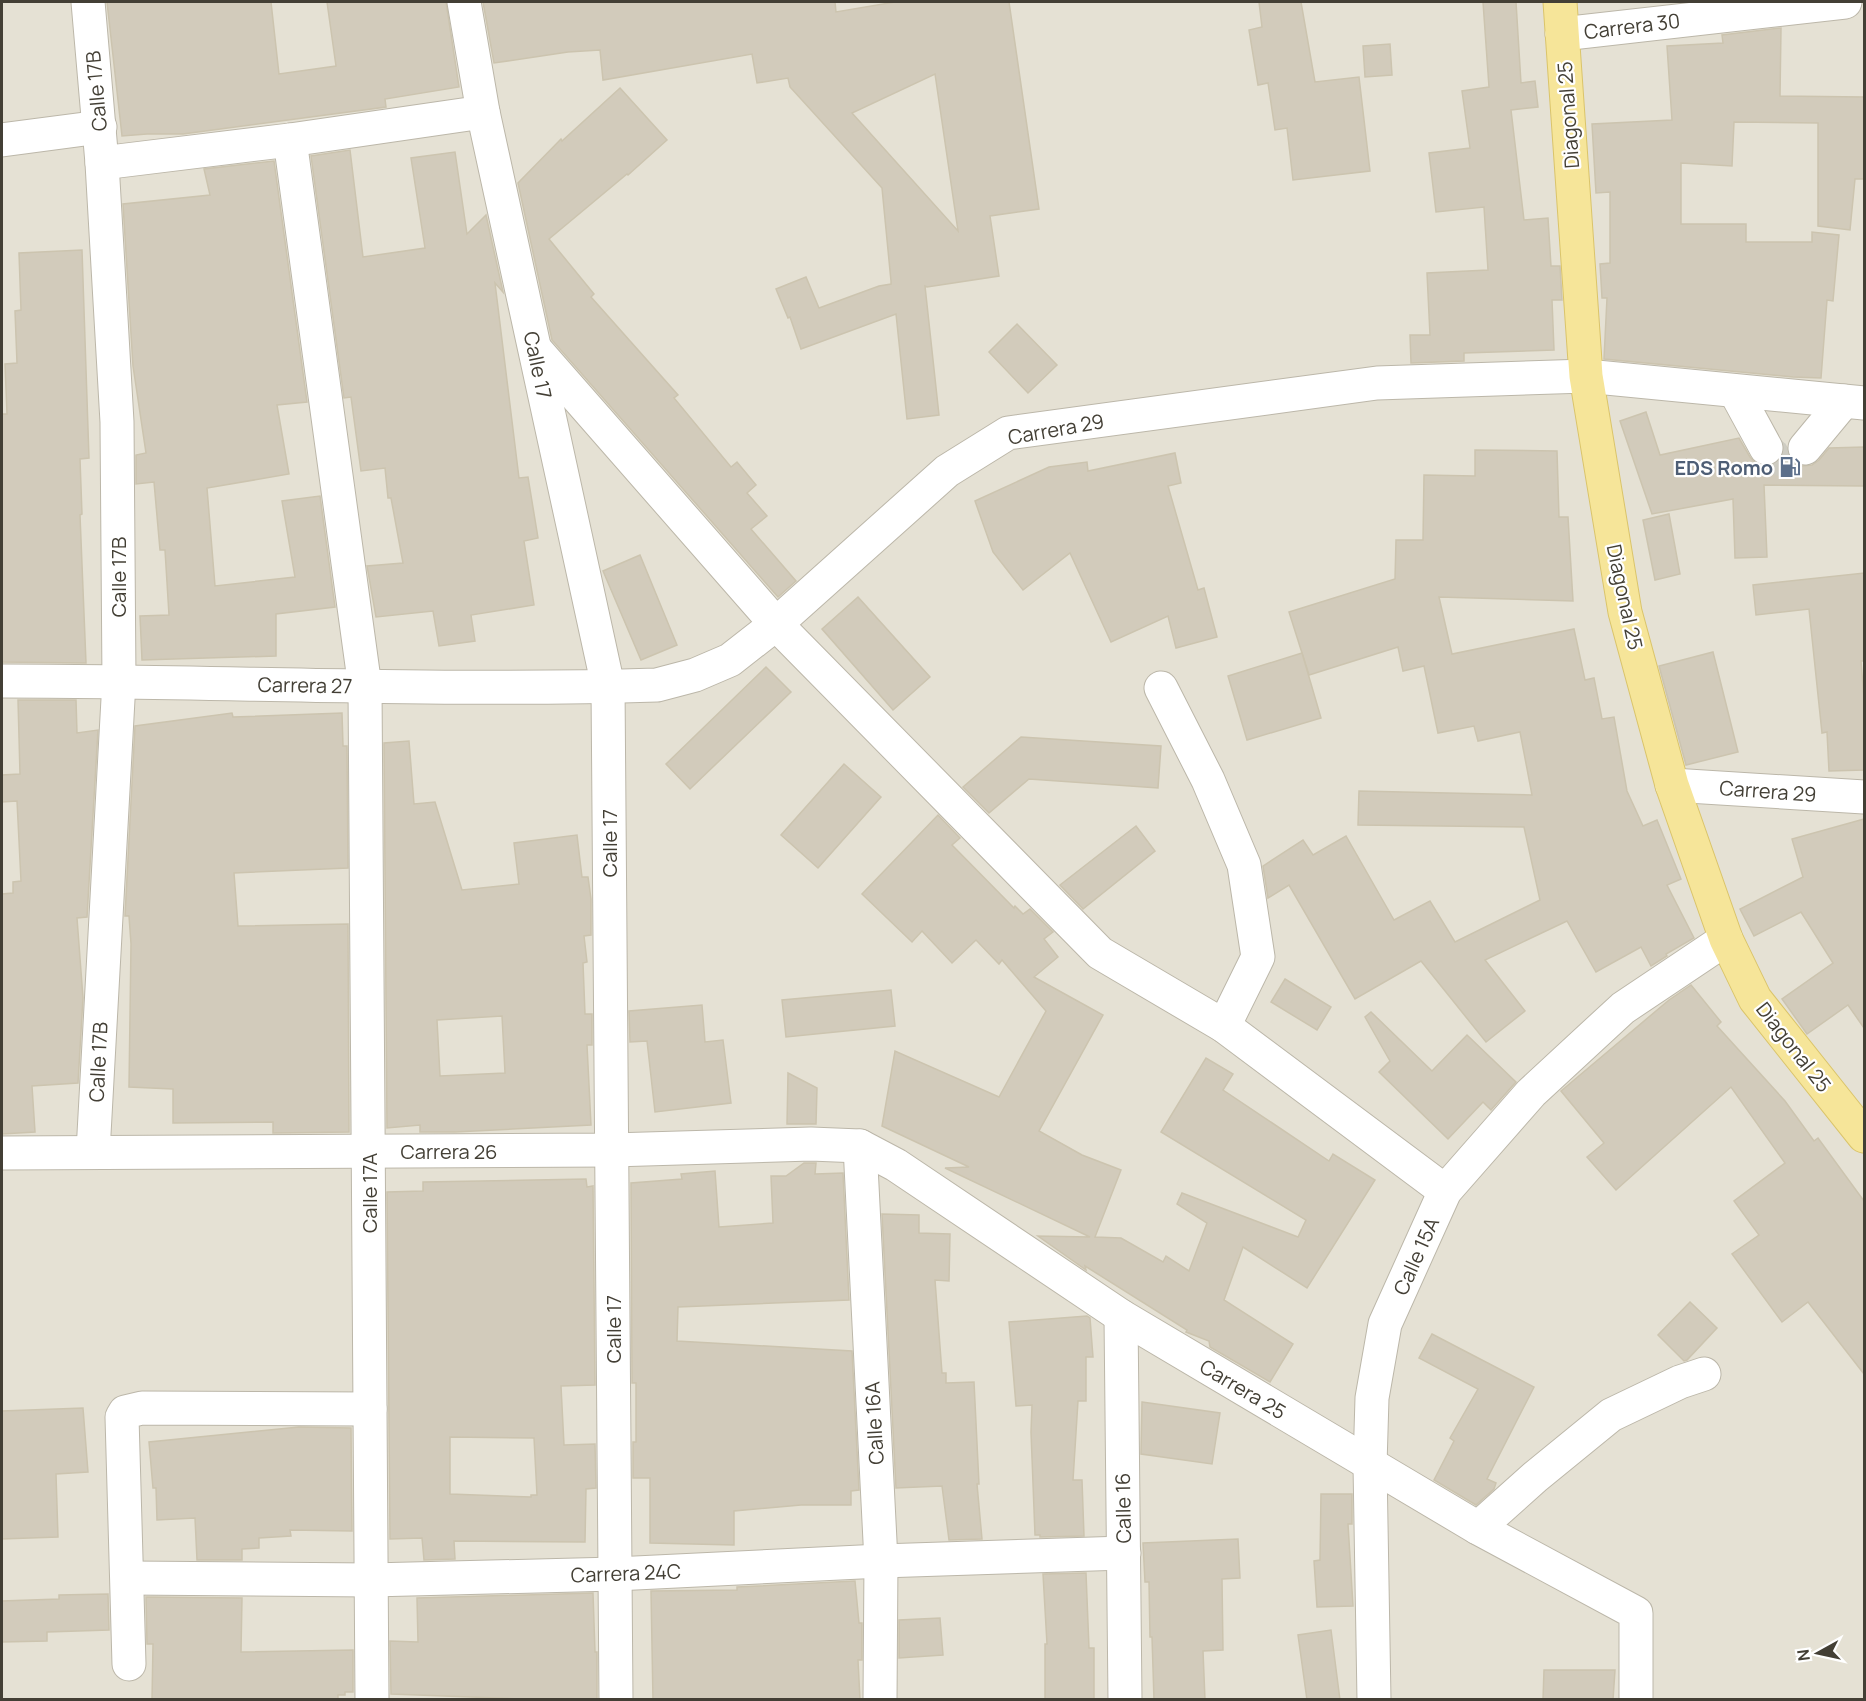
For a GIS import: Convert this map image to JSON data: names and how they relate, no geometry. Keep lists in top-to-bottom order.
{
  "streets": {
    "main road": ["Diagonal 25"],
    "street": [
      "Carrera 30",
      "Calle 17B",
      "Calle 17",
      "Carrera 29",
      "Carrera 27",
      "Carrera 26",
      "Calle 17A",
      "Calle 15A",
      "Carrera 25",
      "Calle 16A",
      "Calle 16",
      "Carrera 24C"
    ]
  },
  "crossings": [
    ["Carrera 30", "Diagonal 25"],
    ["Calle 17B", "Carrera 27"],
    ["Calle 17B", "Carrera 26"],
    ["Diagonal 25", "Carrera 29"],
    ["Diagonal 25", "Calle 15A"],
    ["Calle 17", "Carrera 29"],
    ["Calle 17", "Carrera 27"],
    ["Calle 17", "Carrera 26"],
    ["Calle 17", "Carrera 24C"],
    ["Carrera 29", "Carrera 27"],
    ["Carrera 27", "Calle 17A"],
    ["Carrera 26", "Calle 17A"],
    ["Carrera 26", "Carrera 25"],
    ["Carrera 26", "Calle 16A"],
    ["Calle 17A", "Carrera 24C"],
    ["Calle 15A", "Carrera 25"],
    ["Carrera 25", "Calle 16A"],
    ["Carrera 25", "Calle 16"],
    ["Calle 16A", "Carrera 24C"],
    ["Calle 16", "Carrera 24C"]
  ],
  "places": {
    "fuel station": ["EDS Romo"]
  },
  "north": "left"
}
